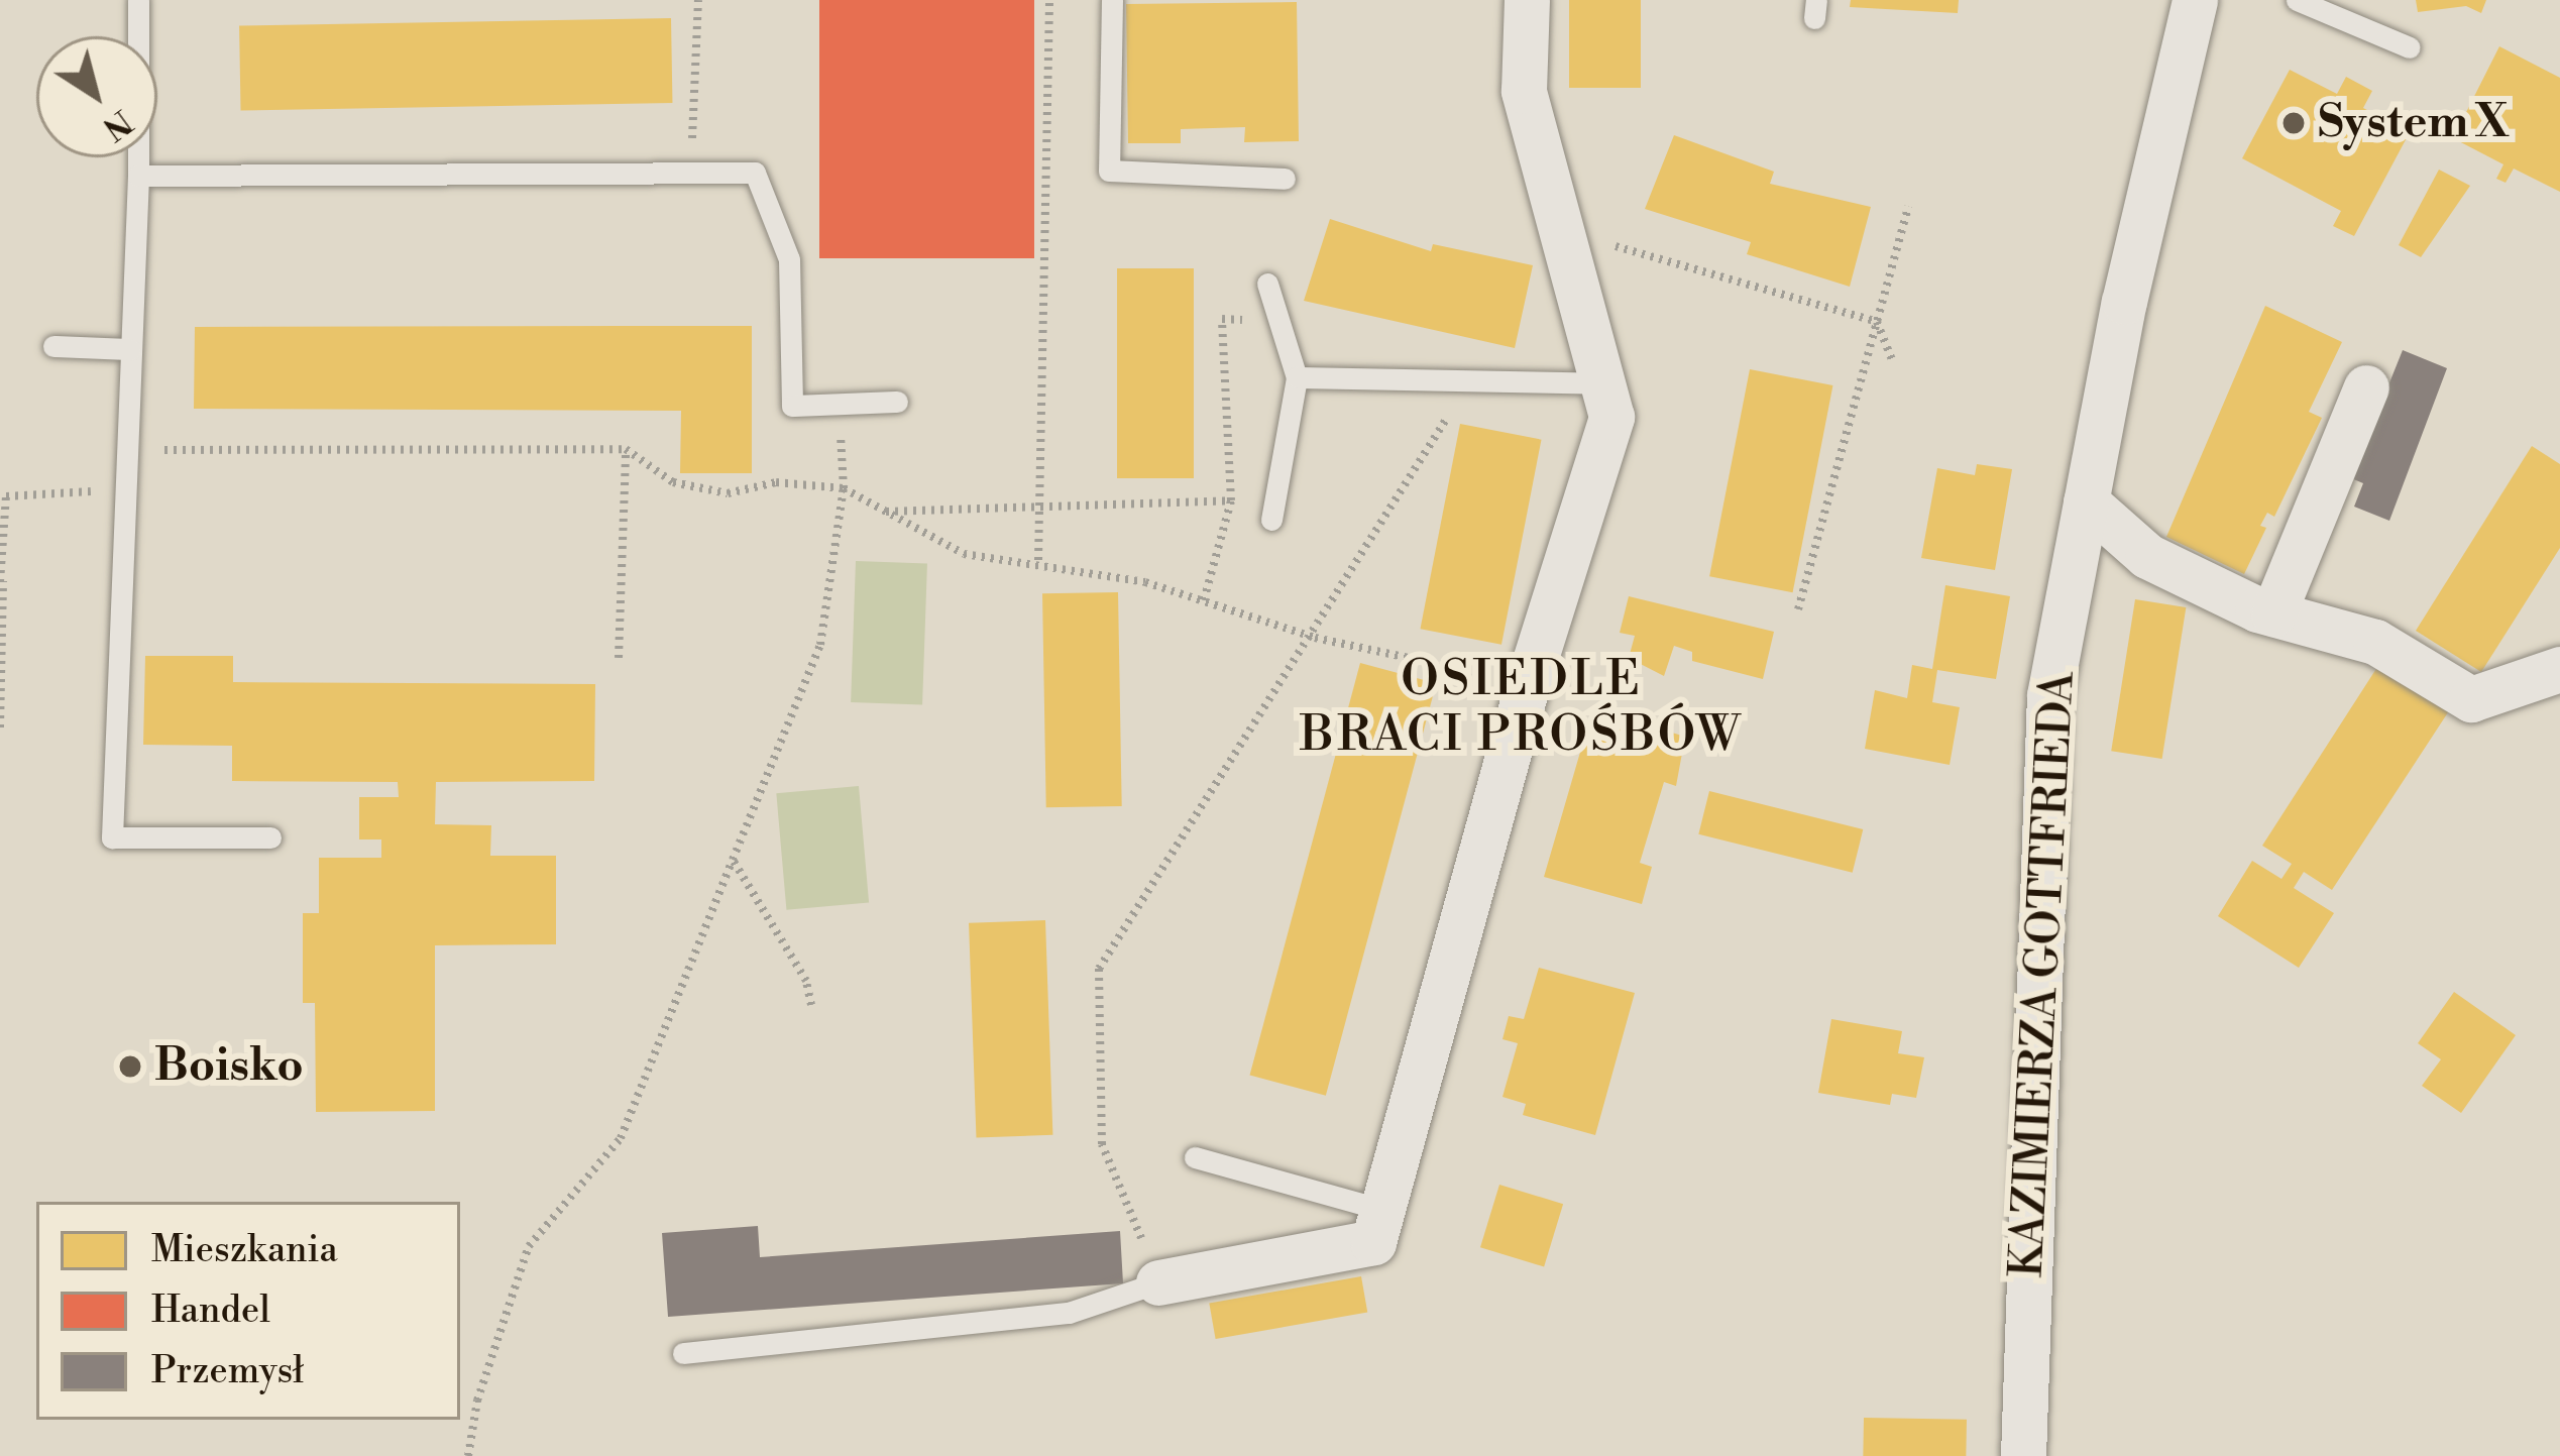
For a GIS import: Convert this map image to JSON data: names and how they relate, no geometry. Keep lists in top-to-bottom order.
{
  "streets": {
    "street": ["KAZIMIERZA GOTTFRIEDA"]
  },
  "districts": ["OSIEDLE BRACI PROŚBÓW"],
  "places": ["System X", "Boisko"],
  "legend": ["Mieszkania", "Handel", "Przemysł"],
  "north": "bottom right"
}
